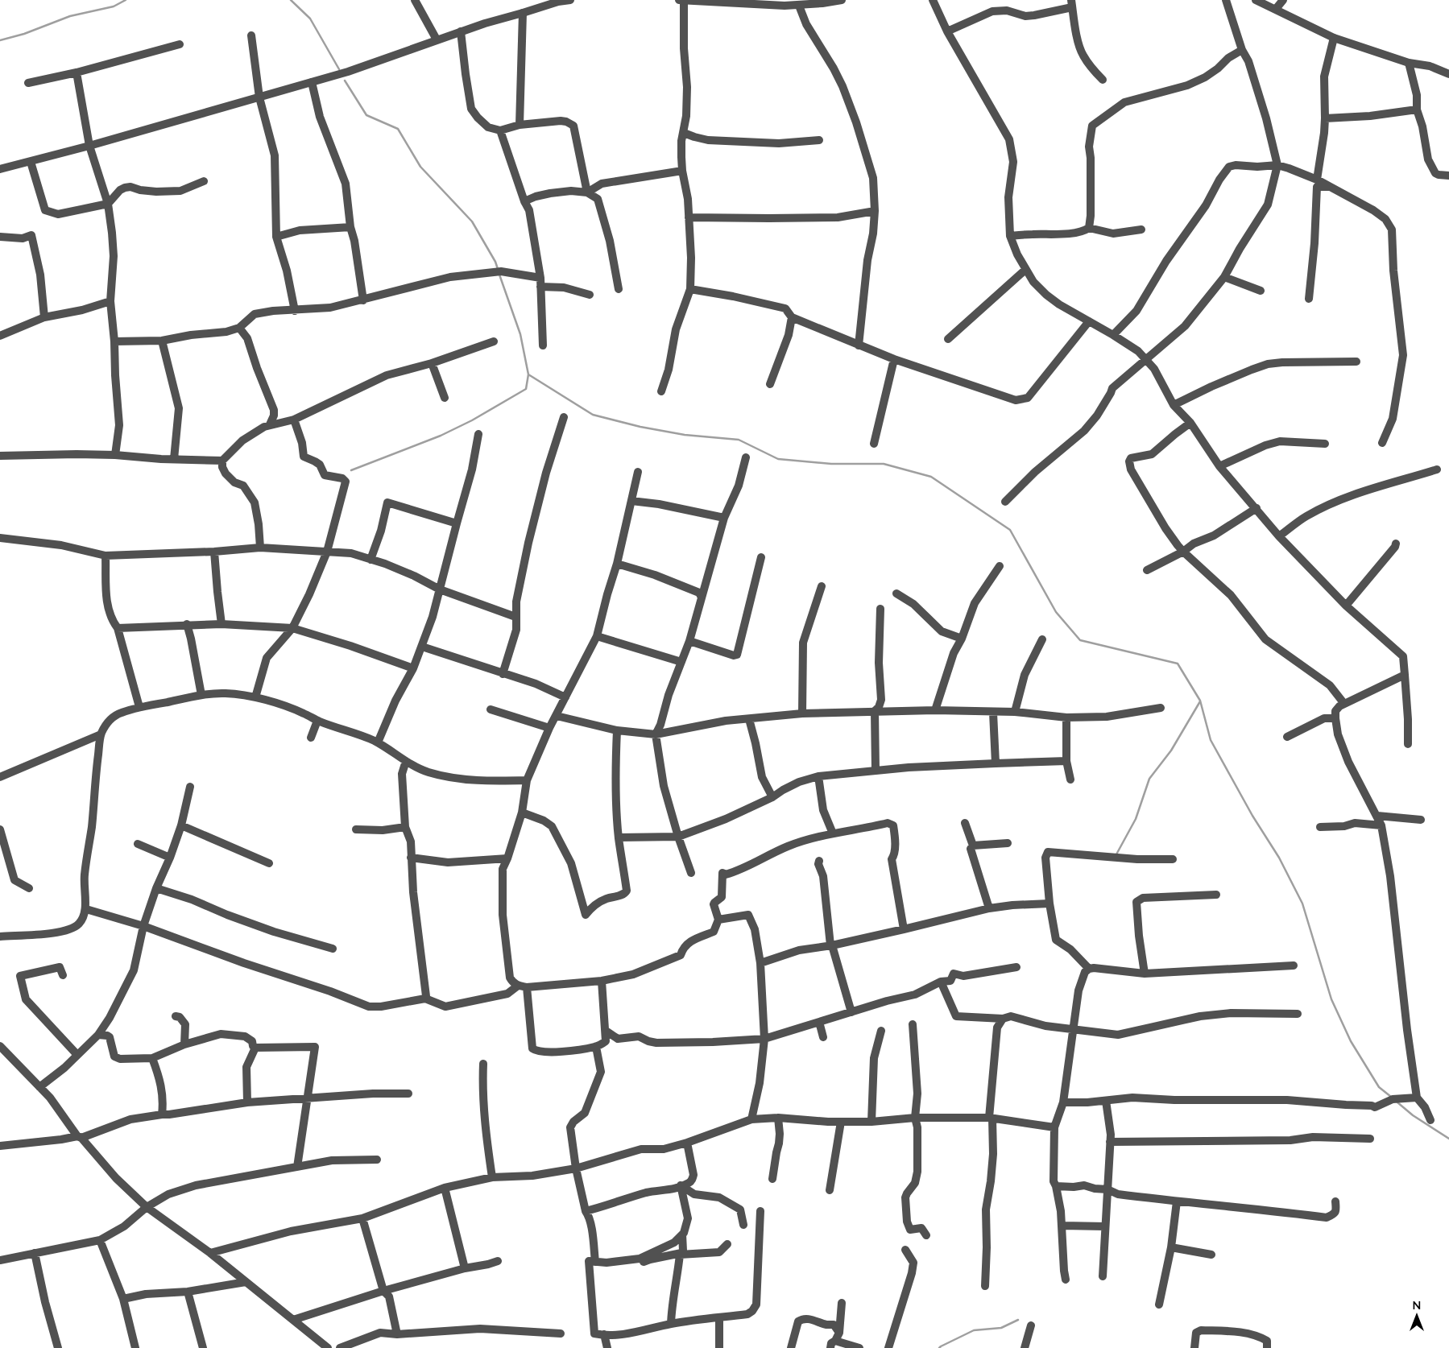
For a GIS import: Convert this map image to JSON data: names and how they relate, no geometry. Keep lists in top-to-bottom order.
{
  "north": "top"
}
